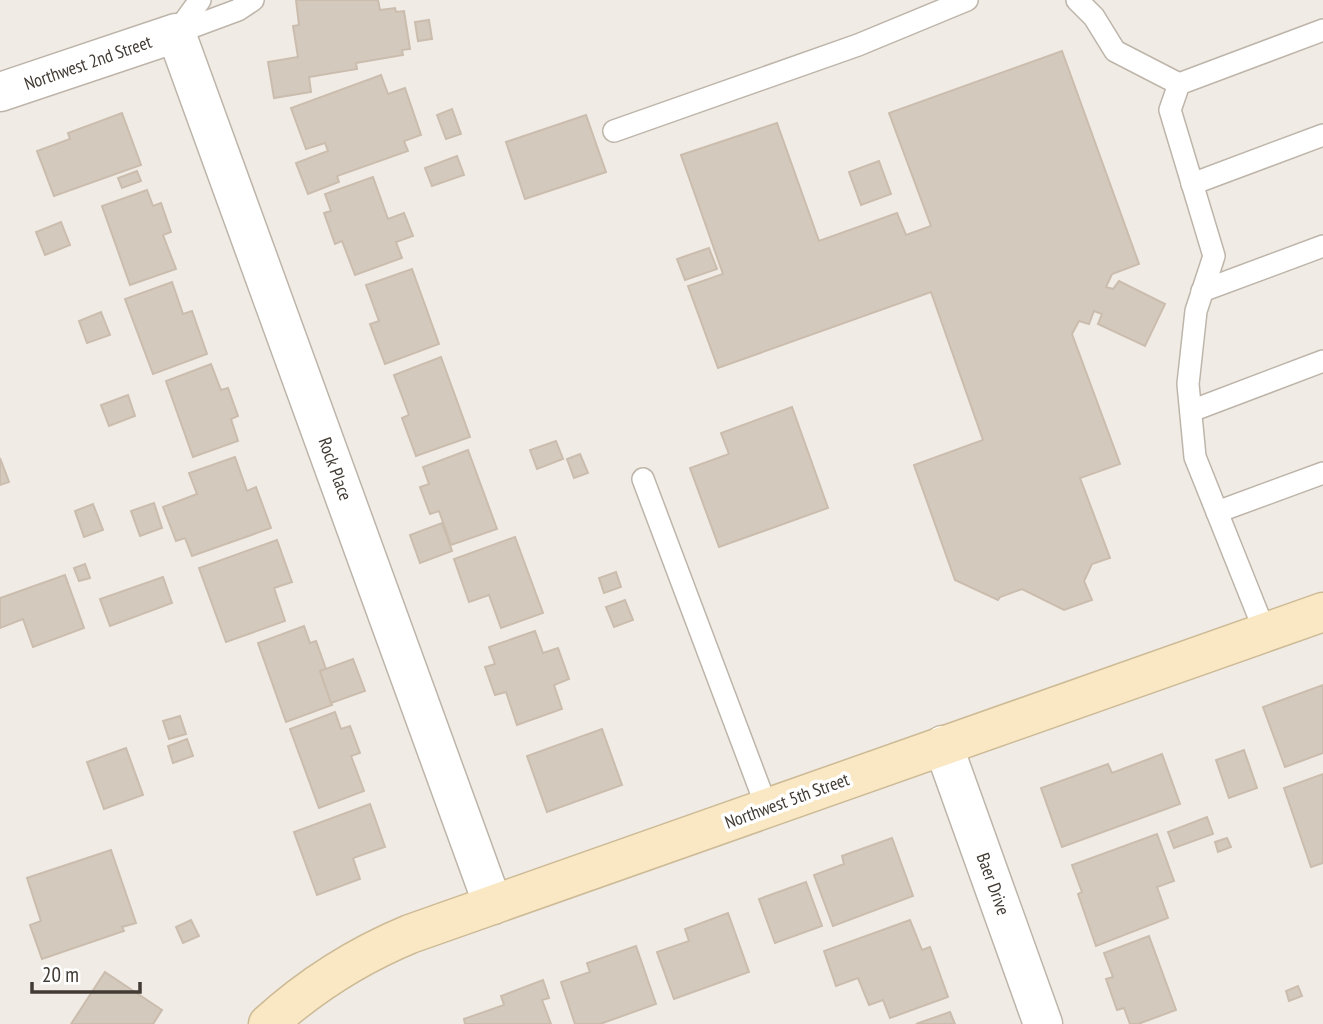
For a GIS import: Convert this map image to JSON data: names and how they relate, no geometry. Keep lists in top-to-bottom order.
{
  "streets": {
    "street": [
      "Northwest 2nd Street",
      "Rock Place",
      "Northwest 5th Street",
      "Baer Drive"
    ]
  },
  "crossings": [
    ["Northwest 2nd Street", "Rock Place"],
    ["Rock Place", "Northwest 5th Street"],
    ["Northwest 5th Street", "Baer Drive"]
  ],
  "scale_bar": "20 m"
}
